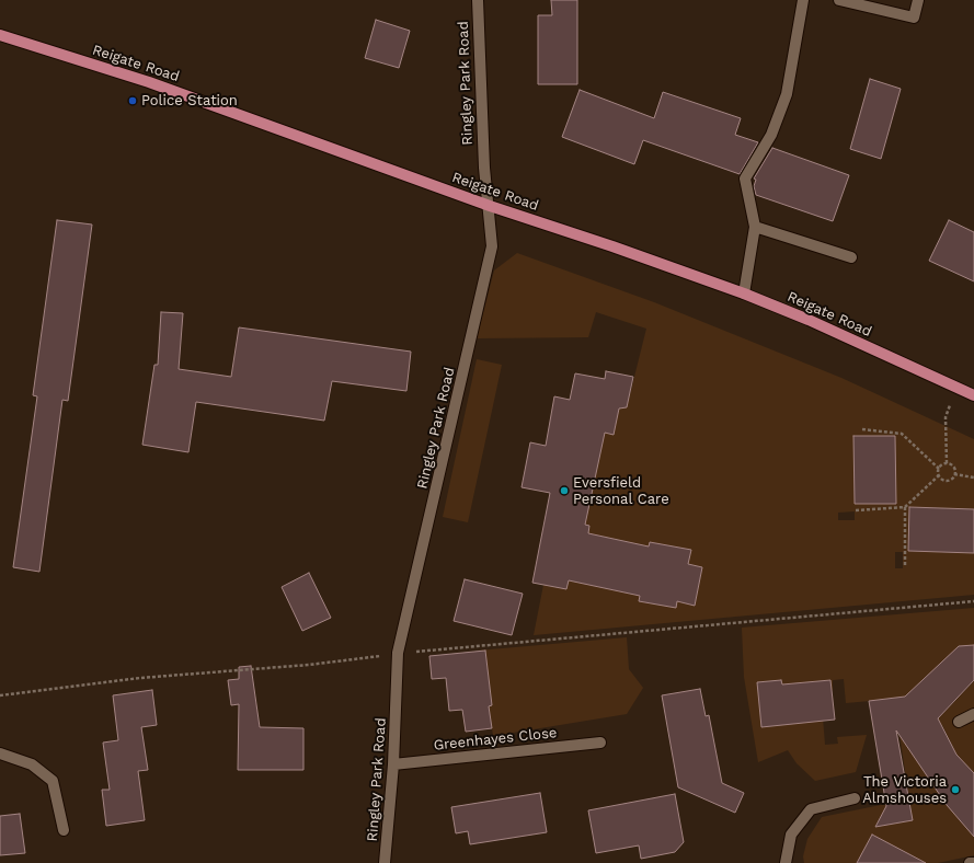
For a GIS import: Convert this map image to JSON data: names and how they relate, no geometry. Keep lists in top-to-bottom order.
{
  "streets": {
    "main road": ["Reigate Road"],
    "street": ["Ringley Park Road", "Greenhayes Close"]
  },
  "crossings": [
    ["Reigate Road", "Ringley Park Road"],
    ["Ringley Park Road", "Greenhayes Close"]
  ],
  "places": ["Police Station", "Eversfield Personal Care", "The Victoria Almshouses"]
}
